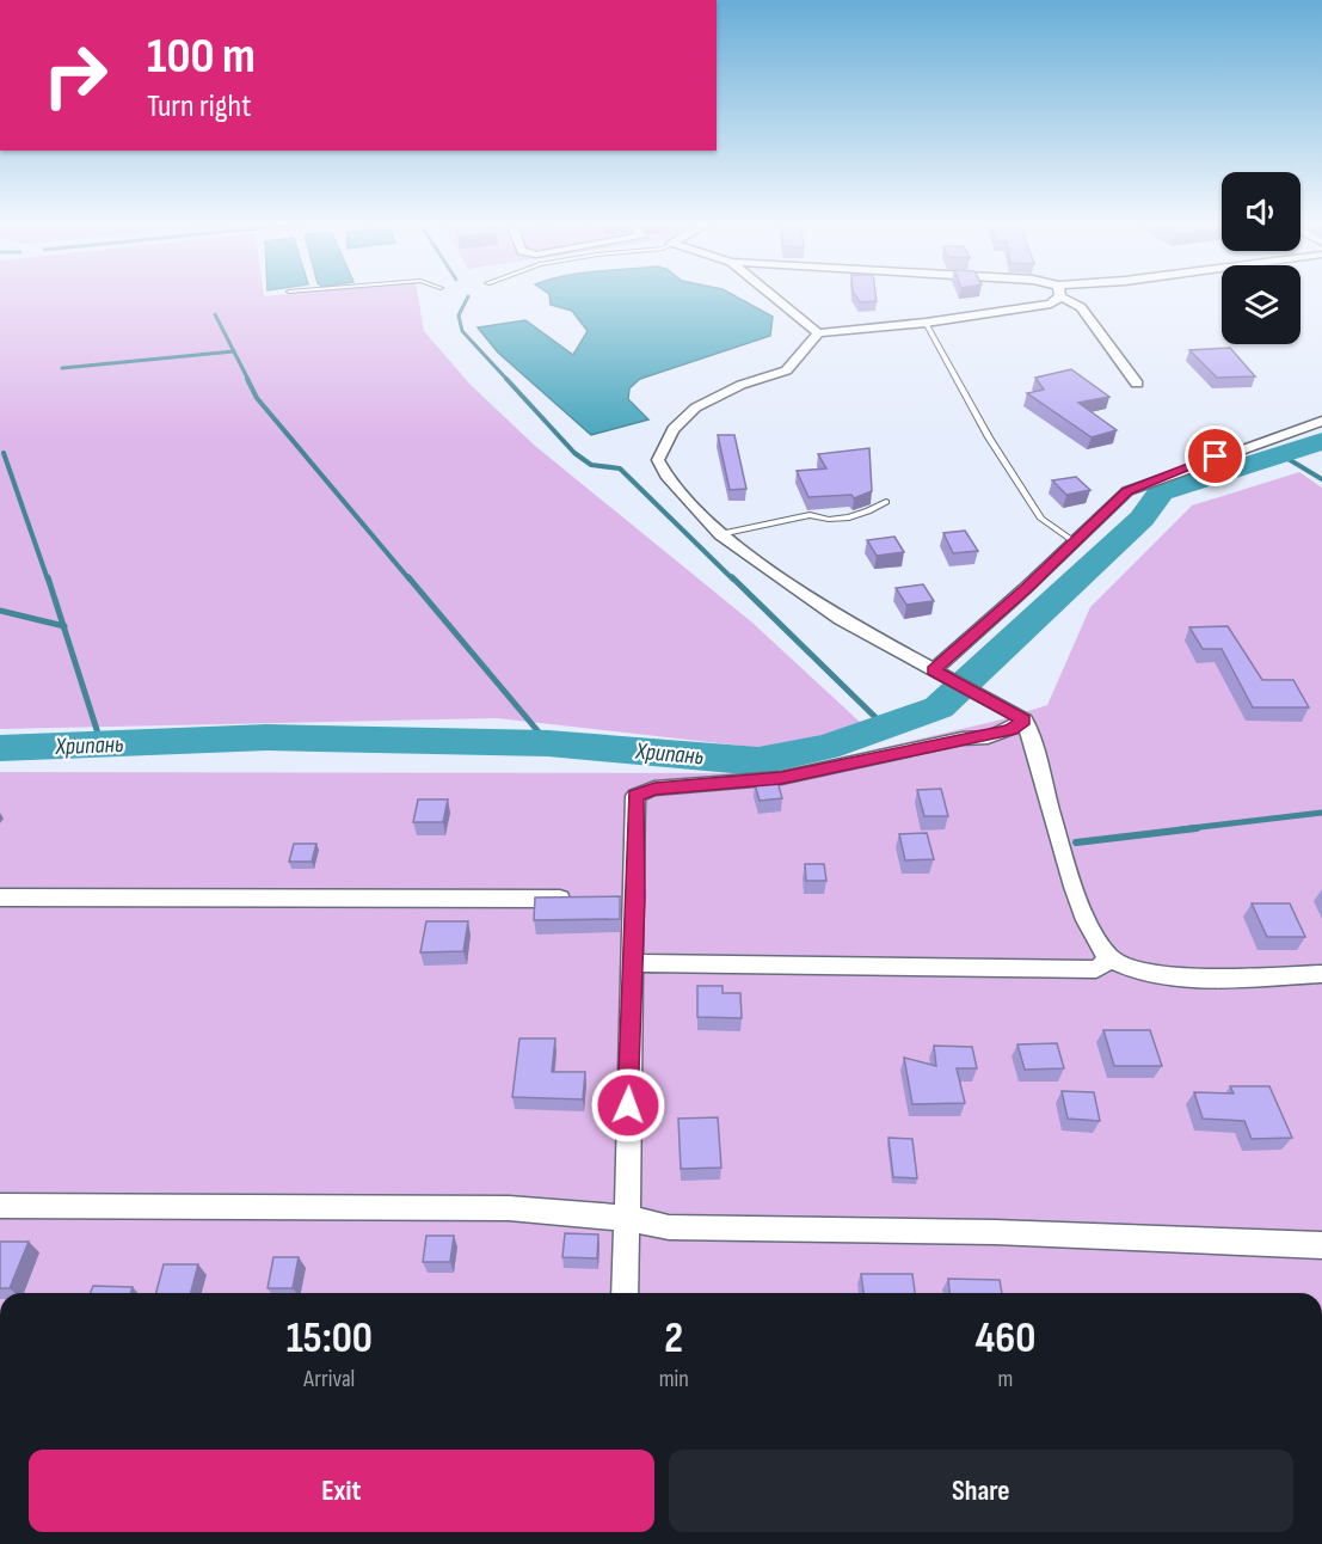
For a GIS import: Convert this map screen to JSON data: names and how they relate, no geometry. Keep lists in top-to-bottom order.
{
  "water": ["Хрипань"],
  "page": {
    "turn": ["100 m", "Turn right"],
    "eta": [
      "15:00",
      "Arrival",
      "2",
      "min",
      "460",
      "m"
    ],
    "buttons": ["Exit", "Share"]
  }
}
